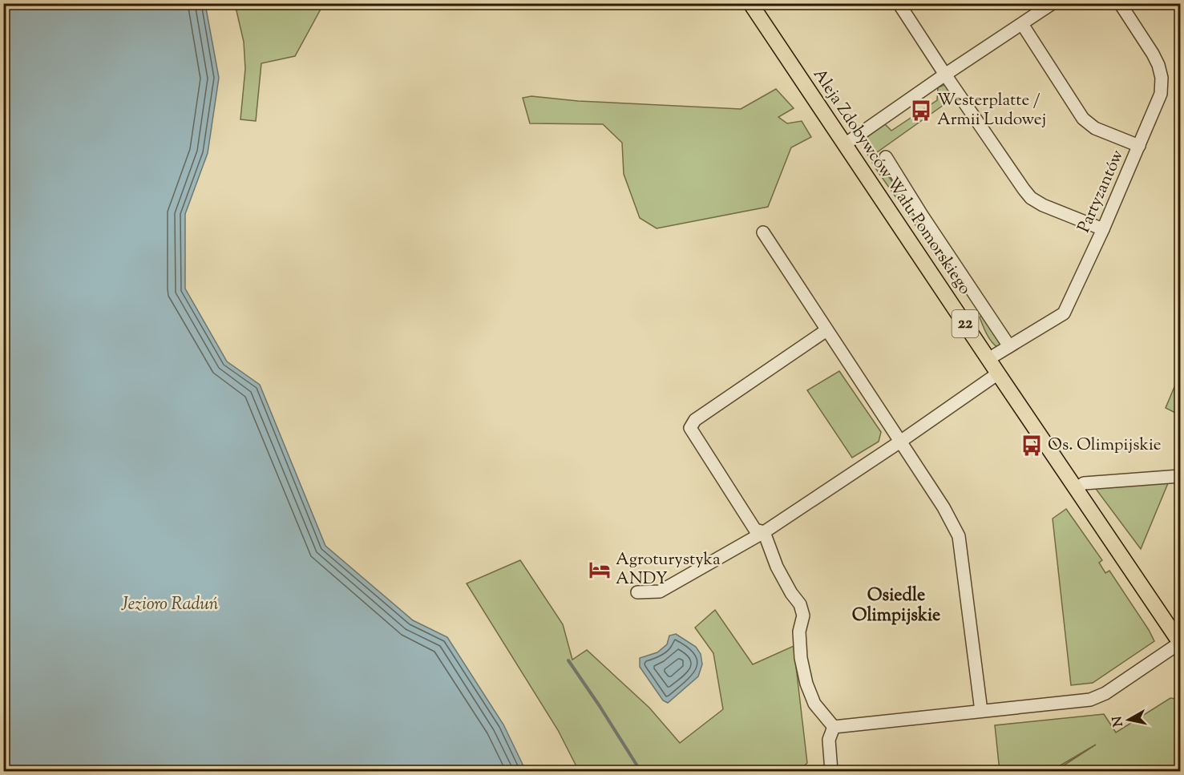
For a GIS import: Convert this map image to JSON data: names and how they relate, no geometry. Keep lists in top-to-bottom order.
{
  "streets": {
    "main road": ["Aleja Zdobywców Wału Pomorskiego", "22"],
    "street": ["Partyzantów"]
  },
  "crossings": [
    ["Aleja Zdobywców Wału Pomorskiego", "Partyzantów"]
  ],
  "districts": ["Osiedle Olimpijskie"],
  "water": ["Jezioro Raduń"],
  "places": {
    "bus stop": ["Westerplatte / Armii Ludowej", "Os. Olimpijskie"],
    "hotel": ["Agroturystyka ANDY"]
  },
  "north": "left"
}
